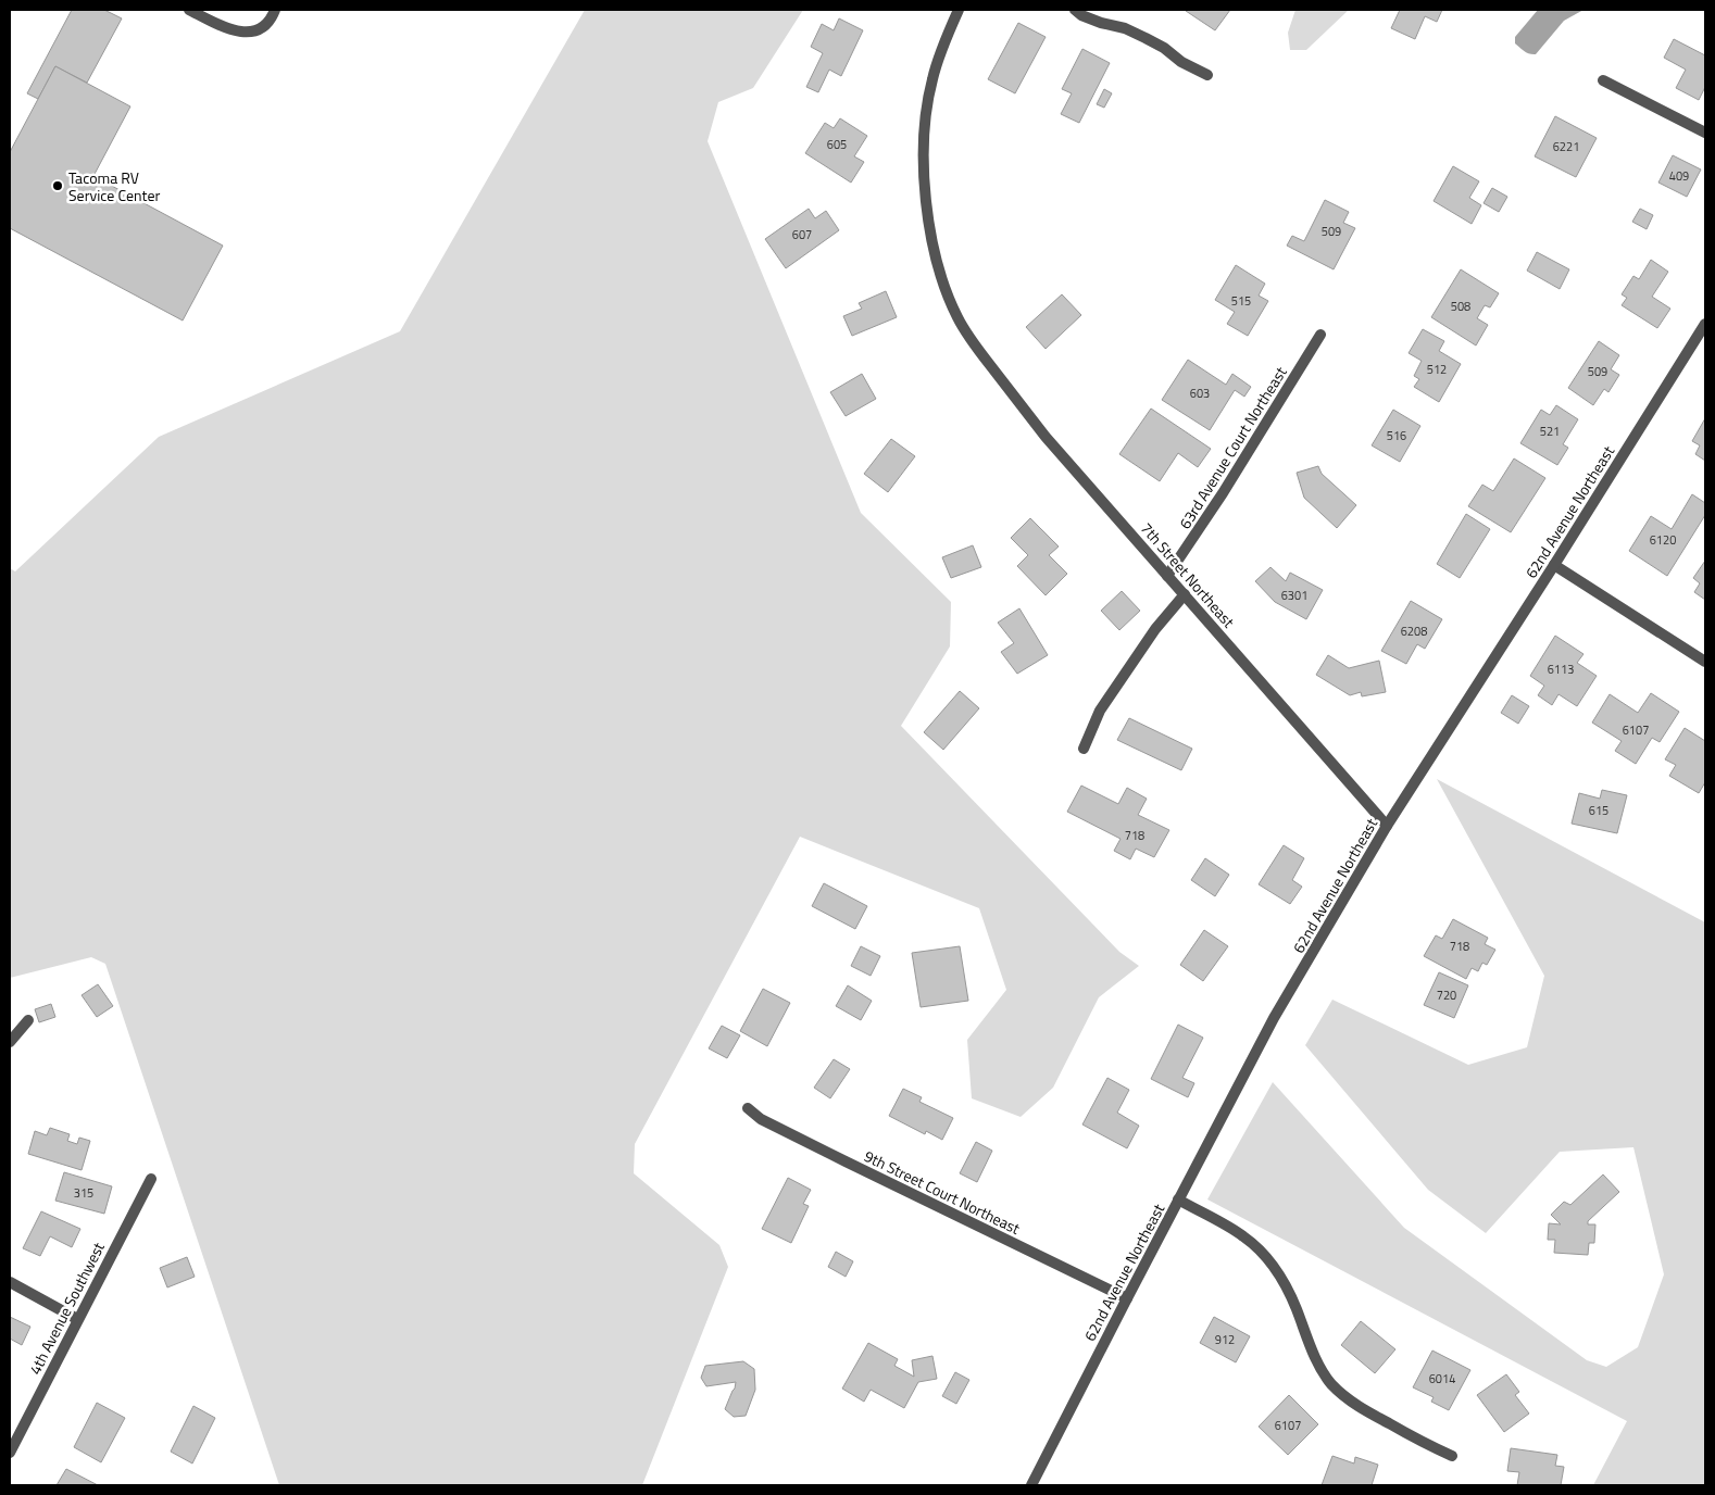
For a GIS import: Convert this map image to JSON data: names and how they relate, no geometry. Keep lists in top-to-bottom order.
{
  "streets": {
    "street": [
      "63rd Avenue Court Northeast",
      "62nd Avenue Northeast",
      "7th Street Northeast",
      "9th Street Court Northeast",
      "4th Avenue Southwest"
    ]
  },
  "crossings": [
    ["63rd Avenue Court Northeast", "7th Street Northeast"],
    ["62nd Avenue Northeast", "7th Street Northeast"],
    ["62nd Avenue Northeast", "9th Street Court Northeast"]
  ],
  "places": ["Tacoma RV Service Center"],
  "house_numbers": [
    "605",
    "6221",
    "409",
    "509",
    "607",
    "515",
    "508",
    "512",
    "509",
    "603",
    "521",
    "516",
    "6120",
    "6301",
    "6208",
    "6113",
    "6107",
    "615",
    "718",
    "718",
    "720",
    "315",
    "912",
    "6014",
    "6107"
  ]
}
